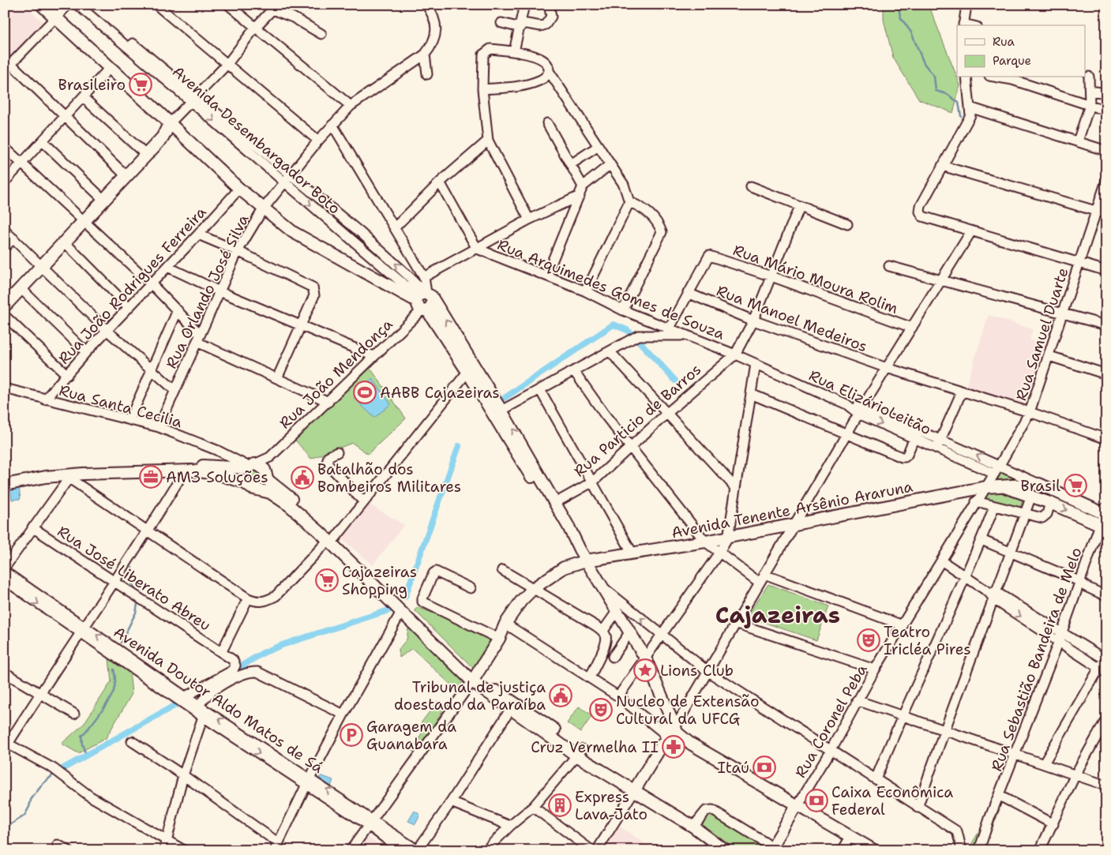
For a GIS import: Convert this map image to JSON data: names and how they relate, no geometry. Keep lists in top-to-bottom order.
{
  "streets": {
    "main road": ["Avenida Tenente Arsênio Araruna"],
    "street": [
      "Avenida Desembargador Boto",
      "Rua Mário Moura Rolim",
      "Rua João Rodrigues Ferreira",
      "Rua Arquimedes Gomes de Souza",
      "Rua Orlando José Silva",
      "Rua Manoel Medeiros",
      "Rua Samuel Duarte",
      "Rua João Mendonça",
      "Rua ElizárioLeitão",
      "Rua Santa Cecilia",
      "Rua Particio de Barros",
      "Rua José Liberato Abreu",
      "Rua Sebastião Bandeira de Melo",
      "Avenida Doutor Aldo Matos de Sá",
      "Rua Coronel Peba"
    ]
  },
  "crossings": [
    ["Avenida Desembargador Boto", "Rua Orlando José Silva"],
    ["Avenida Desembargador Boto", "Rua João Mendonça"],
    ["Rua Mário Moura Rolim", "Rua Manoel Medeiros"],
    ["Rua João Rodrigues Ferreira", "Rua Santa Cecilia"],
    ["Rua Arquimedes Gomes de Souza", "Rua ElizárioLeitão"],
    ["Rua Arquimedes Gomes de Souza", "Rua Particio de Barros"],
    ["Rua Orlando José Silva", "Rua Santa Cecilia"],
    ["Rua Manoel Medeiros", "Rua Samuel Duarte"],
    ["Rua Samuel Duarte", "Rua ElizárioLeitão"],
    ["Rua Samuel Duarte", "Avenida Tenente Arsênio Araruna"],
    ["Rua Samuel Duarte", "Rua Coronel Peba"],
    ["Rua ElizárioLeitão", "Rua Particio de Barros"],
    ["Avenida Tenente Arsênio Araruna", "Rua Coronel Peba"],
    ["Rua José Liberato Abreu", "Avenida Doutor Aldo Matos de Sá"]
  ],
  "districts": ["Cajazeiras"],
  "places": {
    "supermarket": ["Brasileiro", "Brasil", "Cajazeiras Shopping"],
    "sports": ["AABB Cajazeiras"],
    "office": ["AM3 Soluções"],
    "public building": ["Batalhão dos Bombeiros Militares", "Tribunal de justiça doestado da Paraíba"],
    "theatre": ["Teatro Iricléa Pires", "Nucleo de Extensão Cultural da UFCG"],
    "place": ["Lions Club"],
    "parking": ["Garagem da Guanabara"],
    "pharmacy": ["Cruz Vermelha II"],
    "bank": ["Itaú", "Caixa Econômica Federal"],
    "building": ["Express Lava-Jato"]
  },
  "legend": ["Rua", "Parque"]
}
